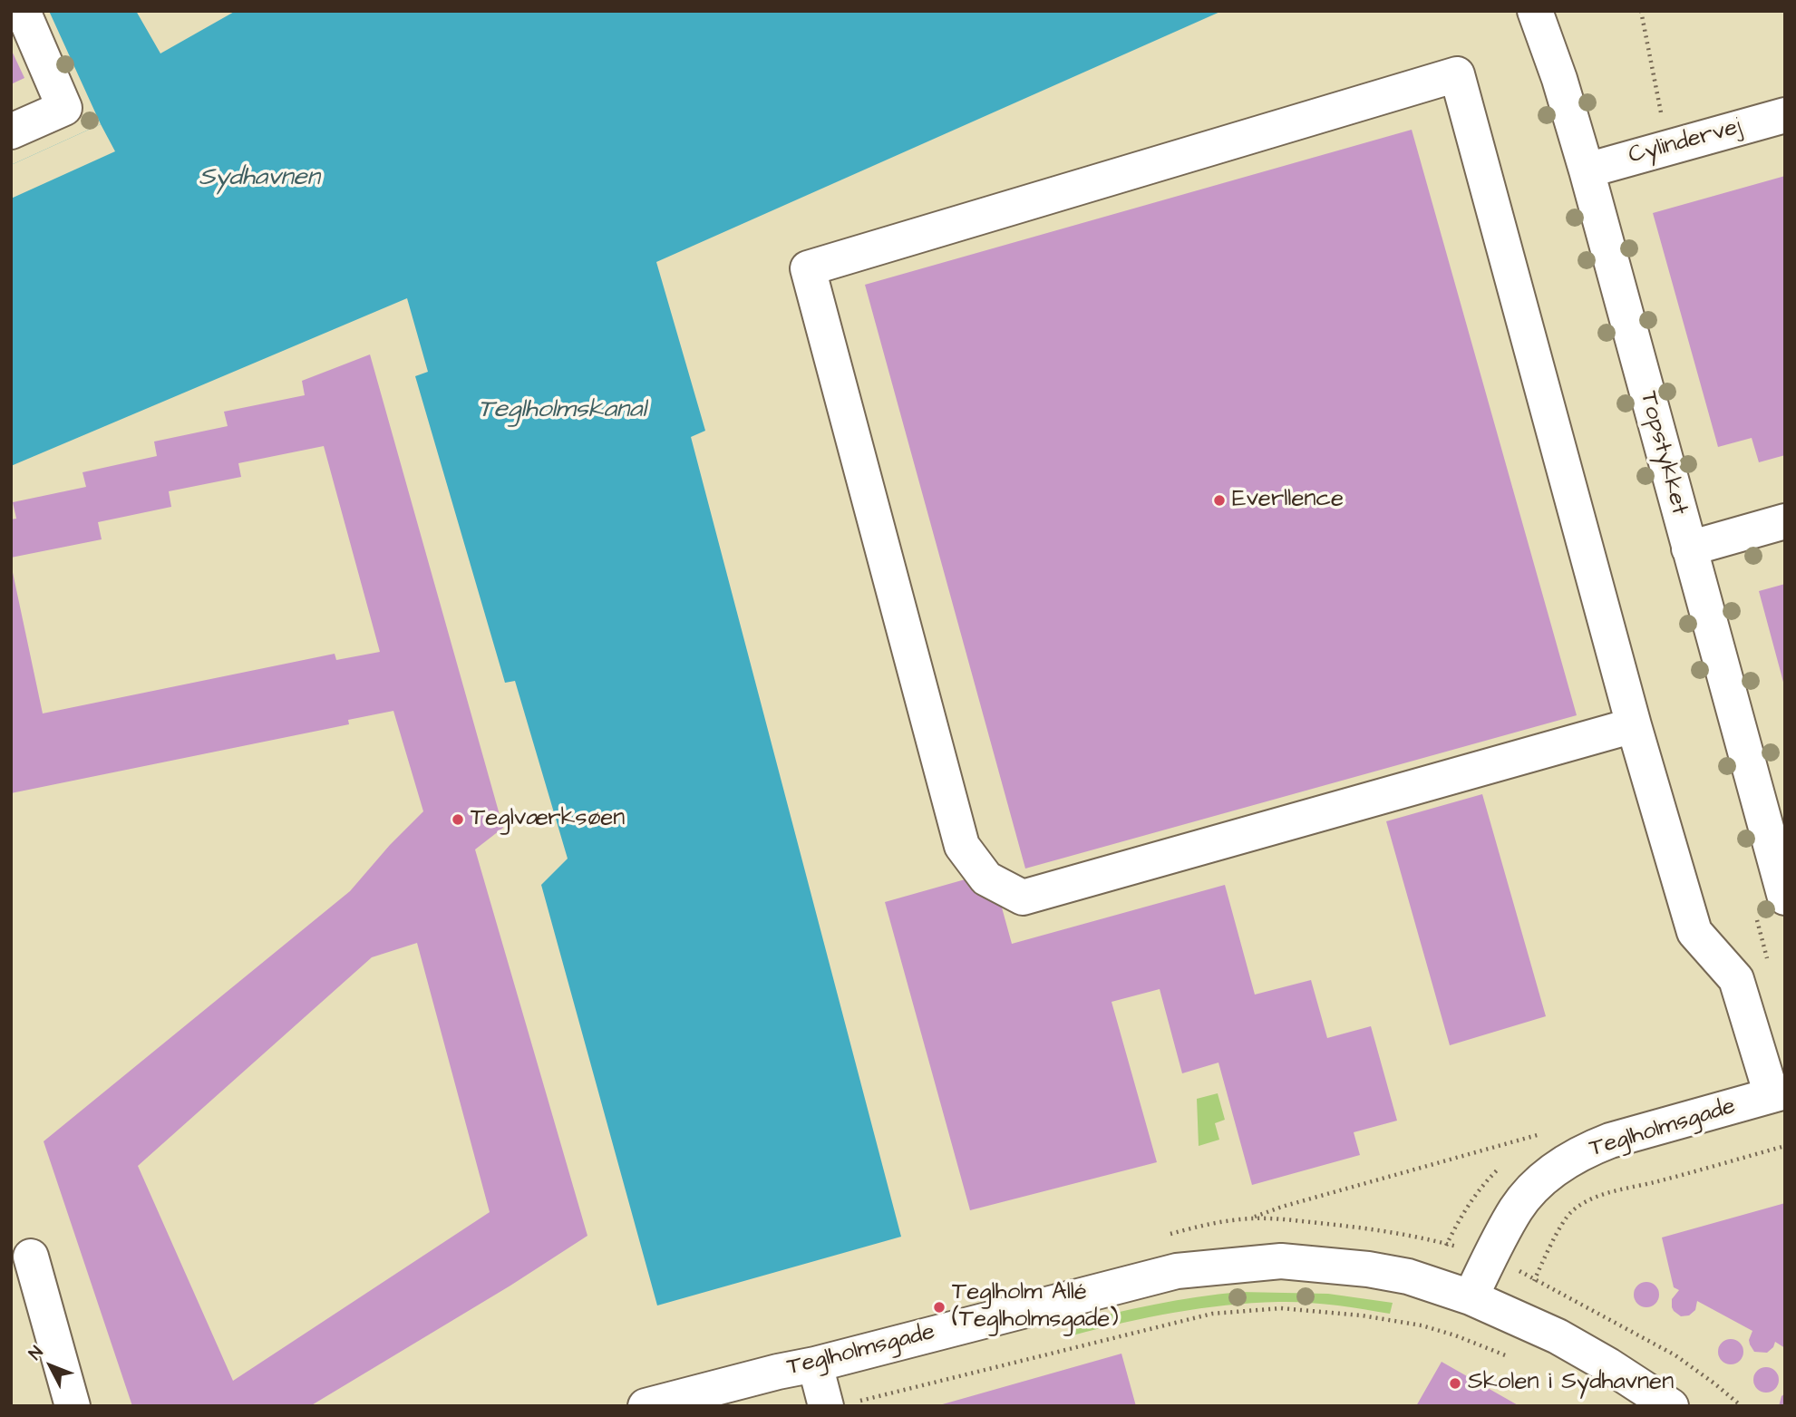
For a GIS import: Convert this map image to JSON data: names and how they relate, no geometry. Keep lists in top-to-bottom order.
{
  "streets": {
    "street": ["Cylindervej", "Topstykket", "Teglholmsgade"]
  },
  "crossings": [
    ["Cylindervej", "Topstykket"]
  ],
  "water": ["Sydhavnen", "Teglholmskanal"],
  "places": [
    "Everllence",
    "Teglværksøen",
    "Teglholm Allé (Teglholmsgade)",
    "Skolen i Sydhavnen"
  ],
  "north": "top left"
}
